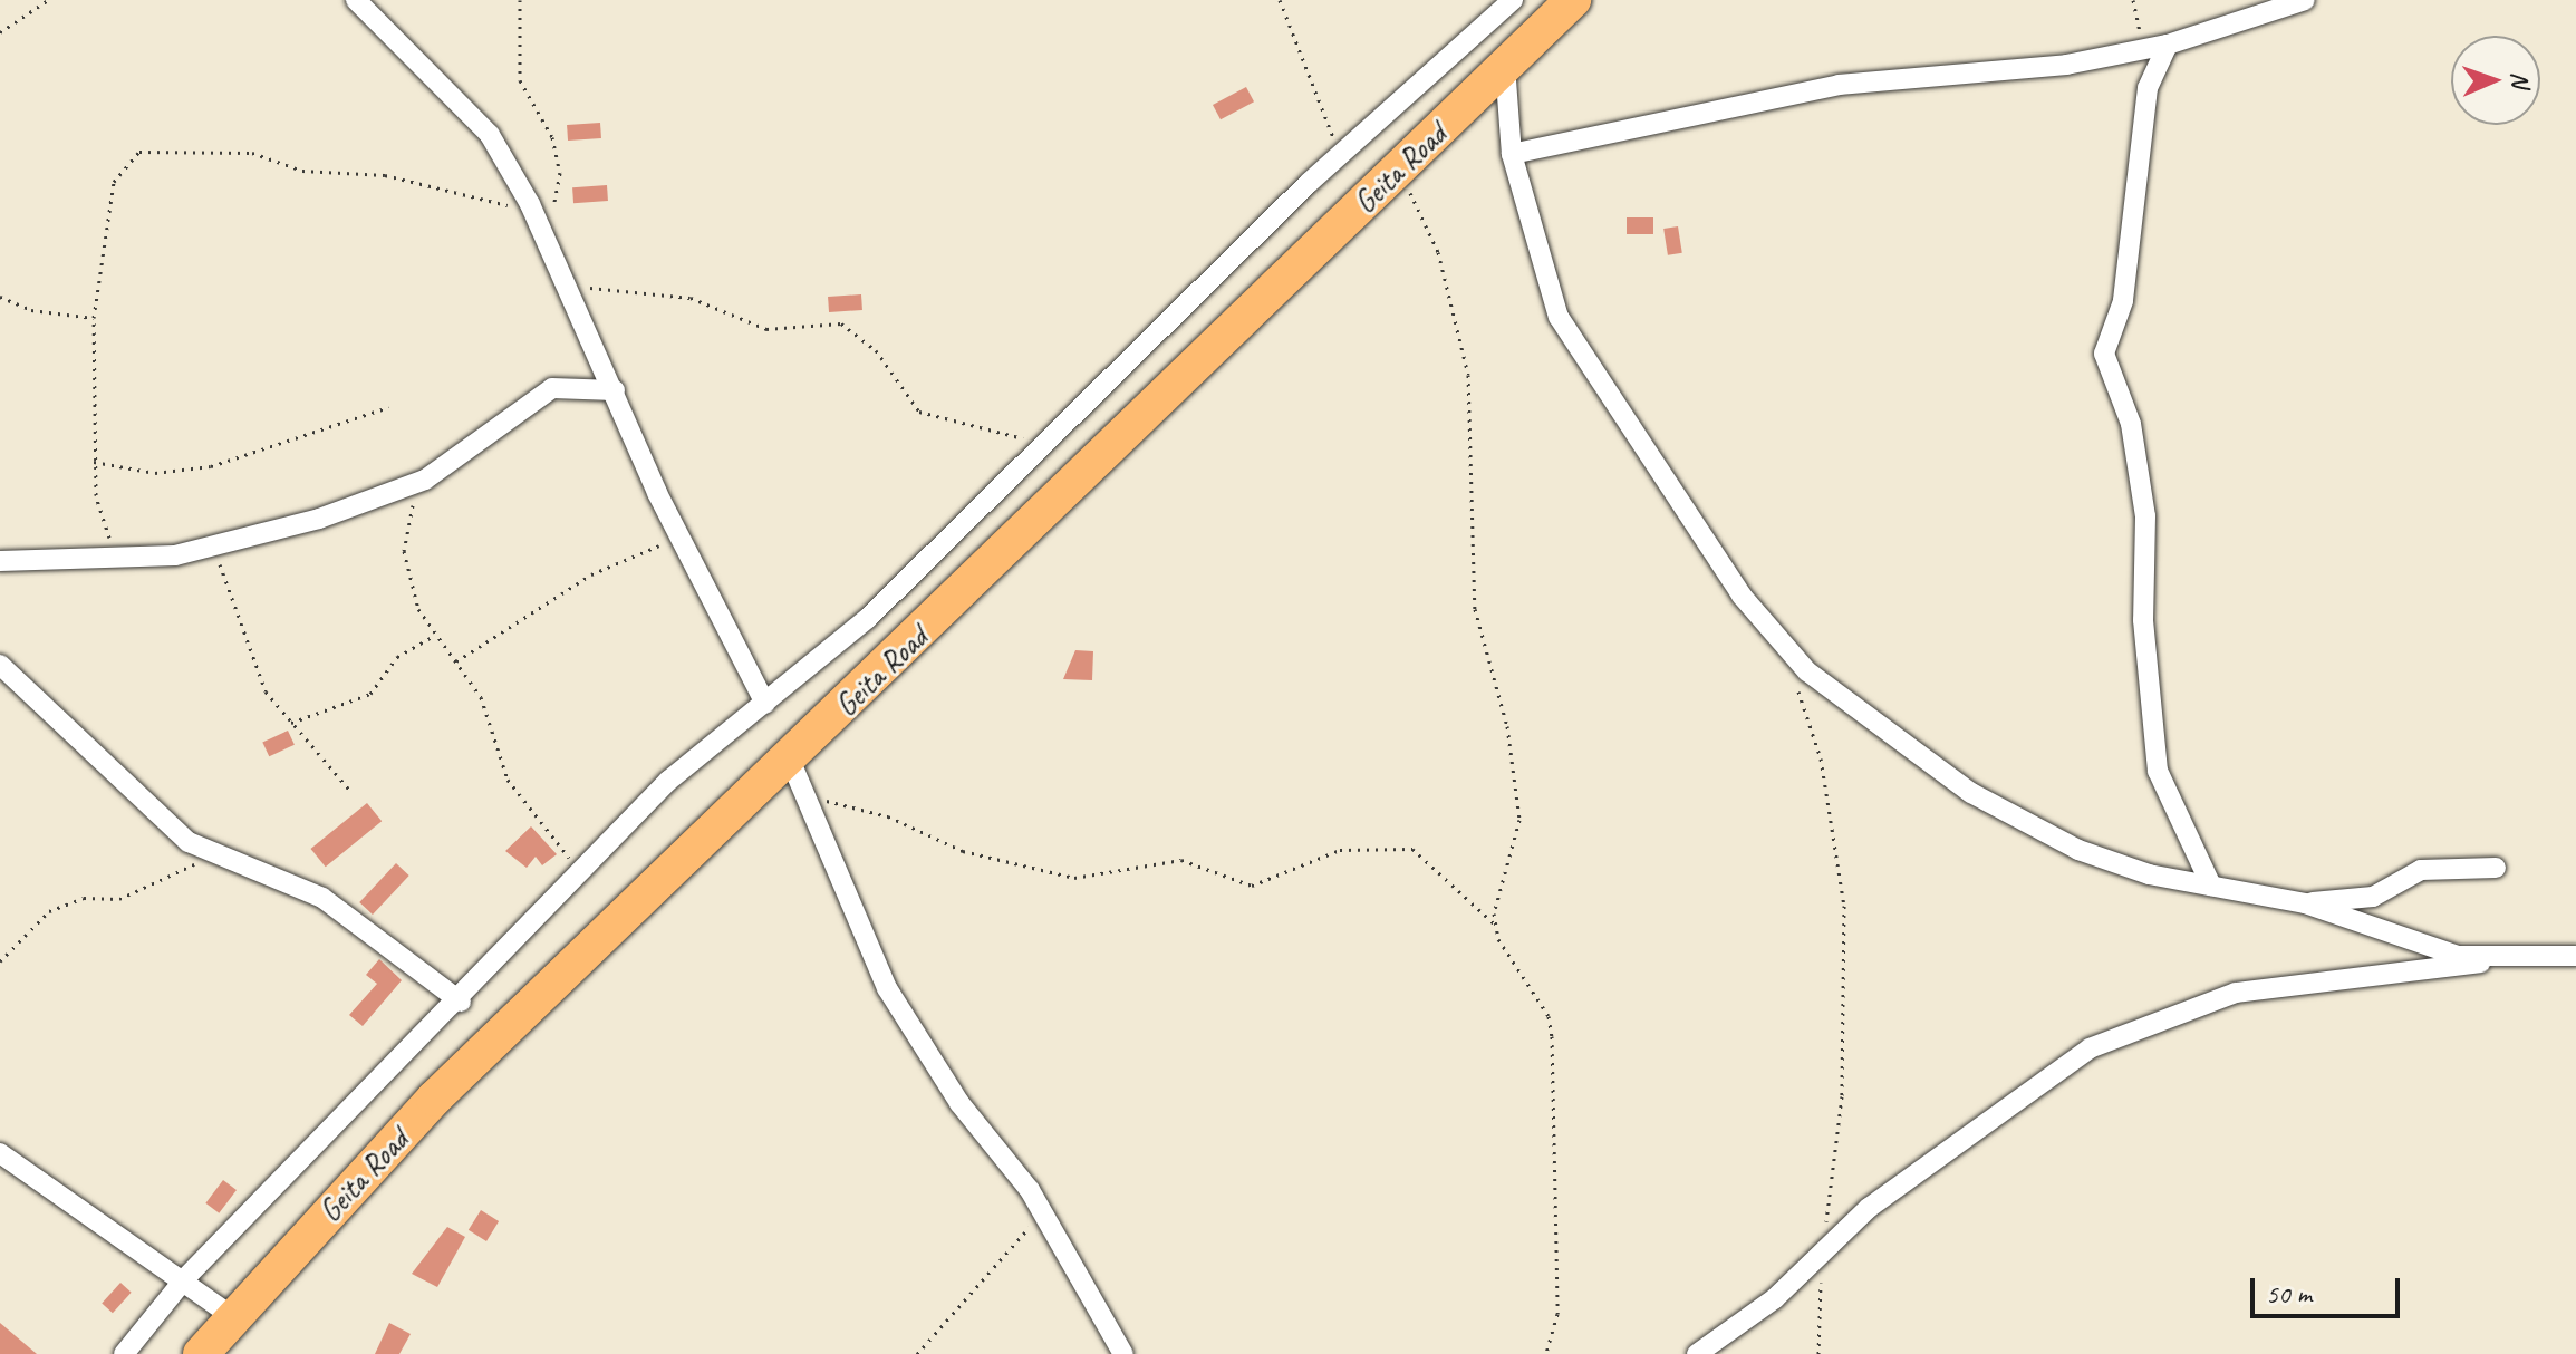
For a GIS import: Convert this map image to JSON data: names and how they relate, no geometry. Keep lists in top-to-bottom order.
{
  "streets": {
    "highway": ["Geita Road"]
  },
  "scale_bar": "50 m",
  "north": "right"
}
